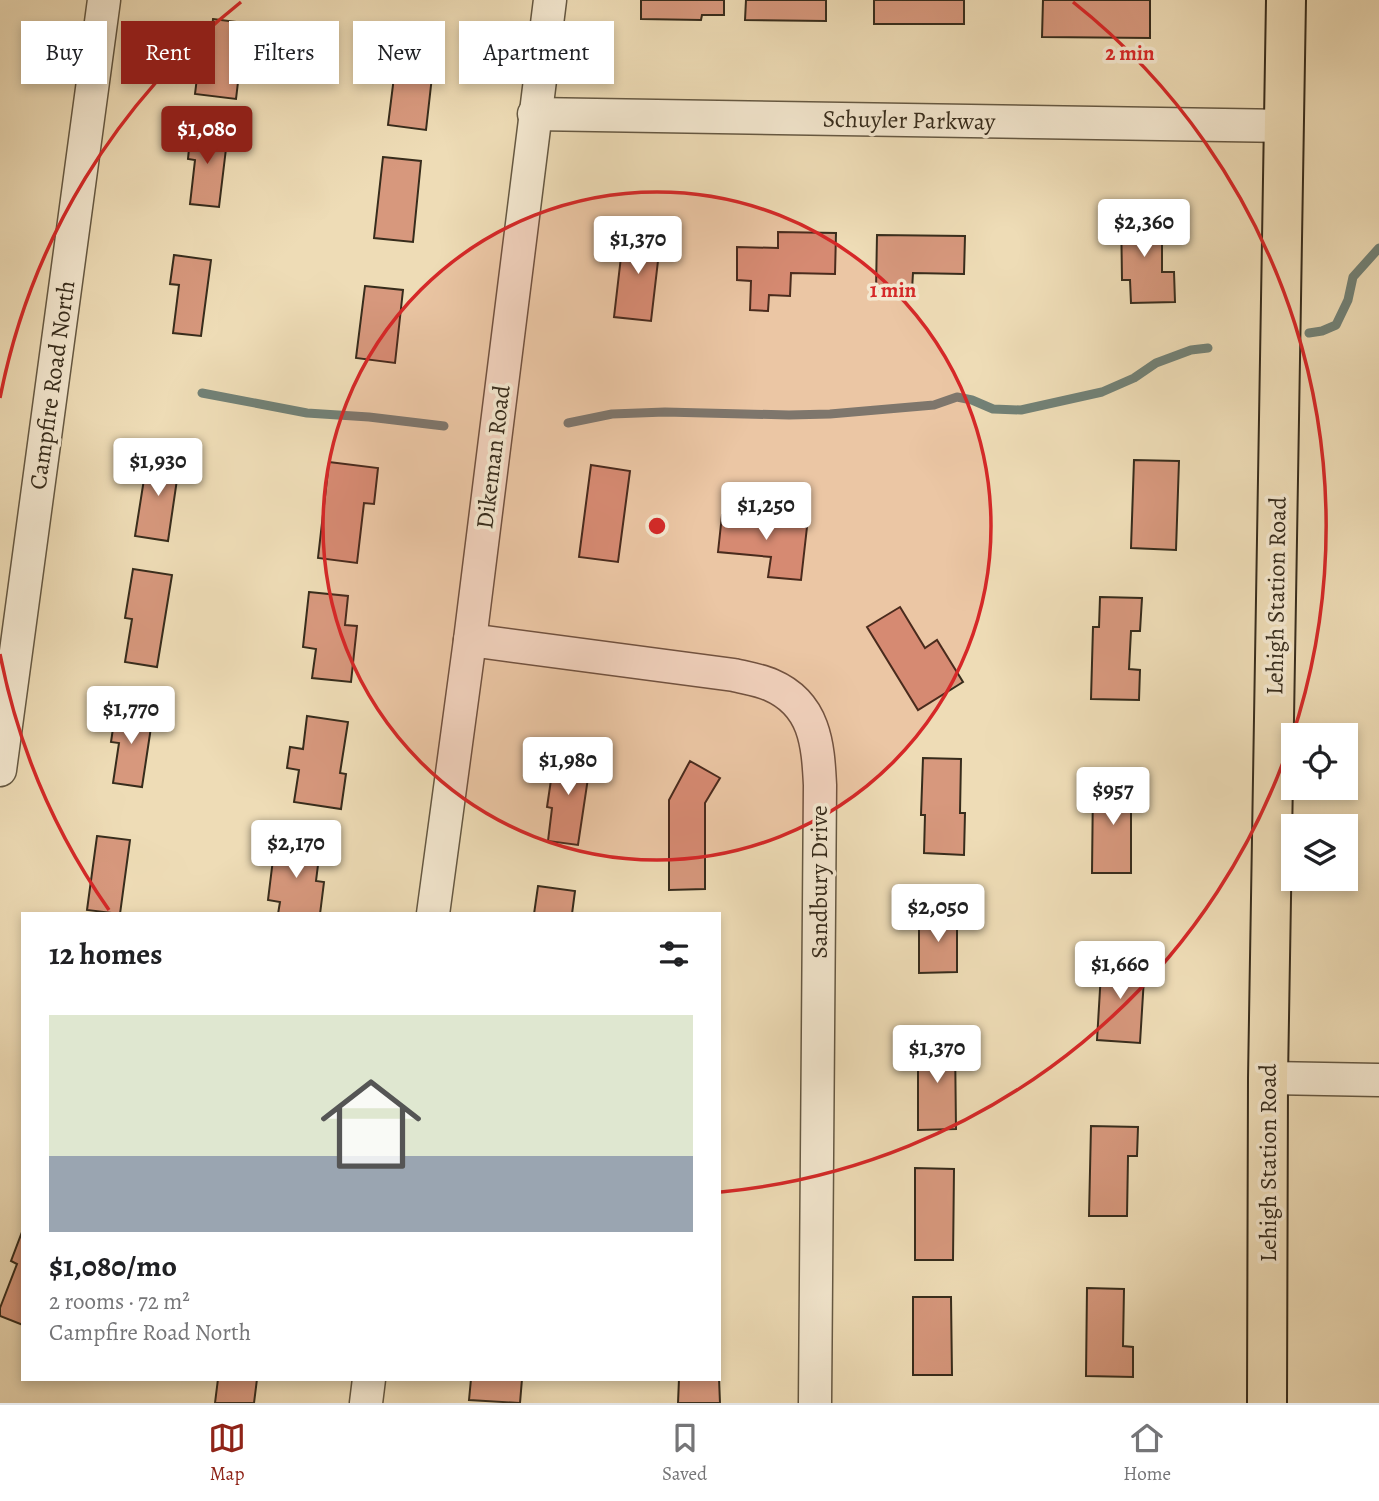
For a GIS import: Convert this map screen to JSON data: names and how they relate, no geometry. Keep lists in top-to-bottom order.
{
  "streets": {
    "main road": ["Lehigh Station Road"],
    "street": [
      "Schuyler Parkway",
      "Campfire Road North",
      "Dikeman Road",
      "Sandbury Drive"
    ]
  },
  "crossings": [
    ["Schuyler Parkway", "Dikeman Road"],
    ["Schuyler Parkway", "Lehigh Station Road"],
    ["Dikeman Road", "Sandbury Drive"]
  ],
  "page": {
    "chip": [
      "Buy",
      "Rent",
      "Filters",
      "New",
      "Apartment"
    ],
    "price": [
      "$1,080",
      "$2,360",
      "$1,370",
      "$1,930",
      "$1,250",
      "$1,770",
      "$1,980",
      "$957",
      "$2,170",
      "$2,050",
      "$1,660",
      "$1,370"
    ],
    "heading": "12 homes",
    "list": [
      {
        "name": "$1,080/mo",
        "note": "2 rooms · 72 m² · Campfire Road North"
      }
    ],
    "tabs": ["Map", "Saved", "Home"]
  },
  "rings": ["2 min", "1 min"]
}
